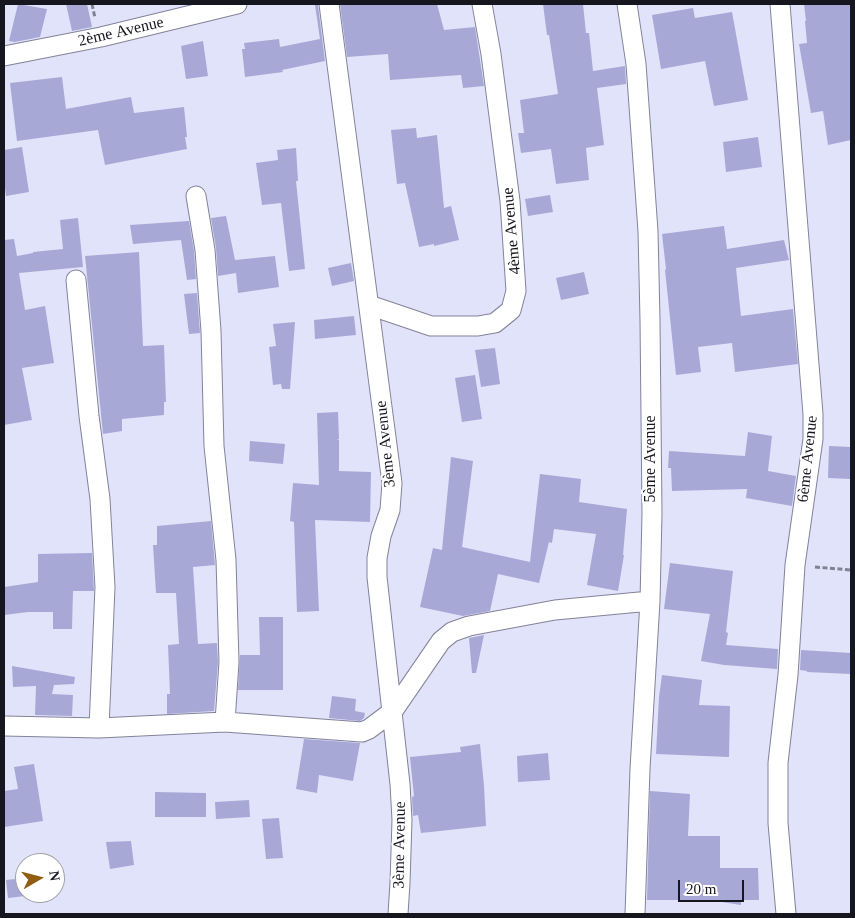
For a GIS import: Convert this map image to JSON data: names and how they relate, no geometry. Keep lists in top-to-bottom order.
{
  "streets": {
    "street": [
      "2ème Avenue",
      "4ème Avenue",
      "3ème Avenue",
      "5ème Avenue",
      "6ème Avenue"
    ]
  },
  "crossings": [
    ["4ème Avenue", "3ème Avenue"]
  ],
  "scale_bar": "20 m",
  "north": "right"
}
